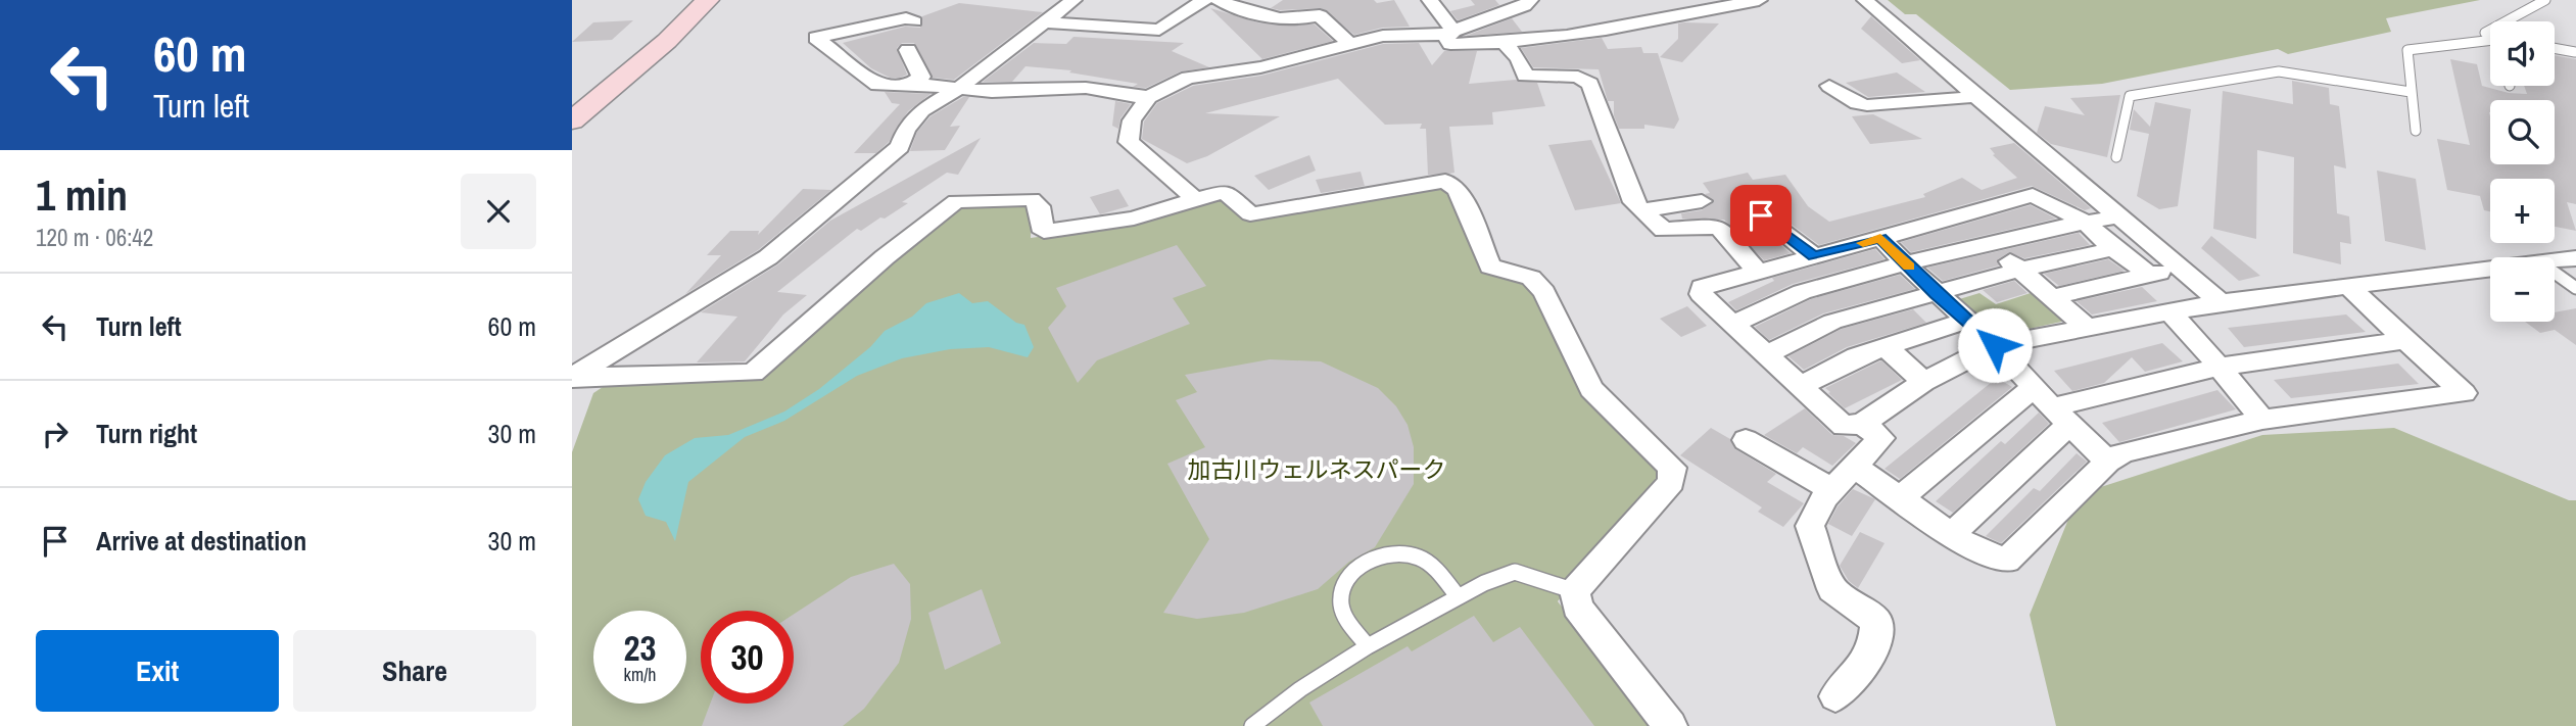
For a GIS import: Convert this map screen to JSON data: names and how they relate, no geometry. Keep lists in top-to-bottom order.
{
  "parks": ["加古川ウェルネスパーク"],
  "page": {
    "turn": ["60 m", "Turn left"],
    "map_buttons": ["+", "−"],
    "heading": ["1 min", "120 m · 06:42"],
    "list": [
      {
        "name": "Turn left",
        "value": "60 m"
      },
      {
        "name": "Turn right",
        "value": "30 m"
      },
      {
        "name": "Arrive at destination",
        "value": "30 m"
      }
    ],
    "speed": "23 km/h",
    "limit": "30",
    "buttons": ["Exit", "Share"]
  }
}
